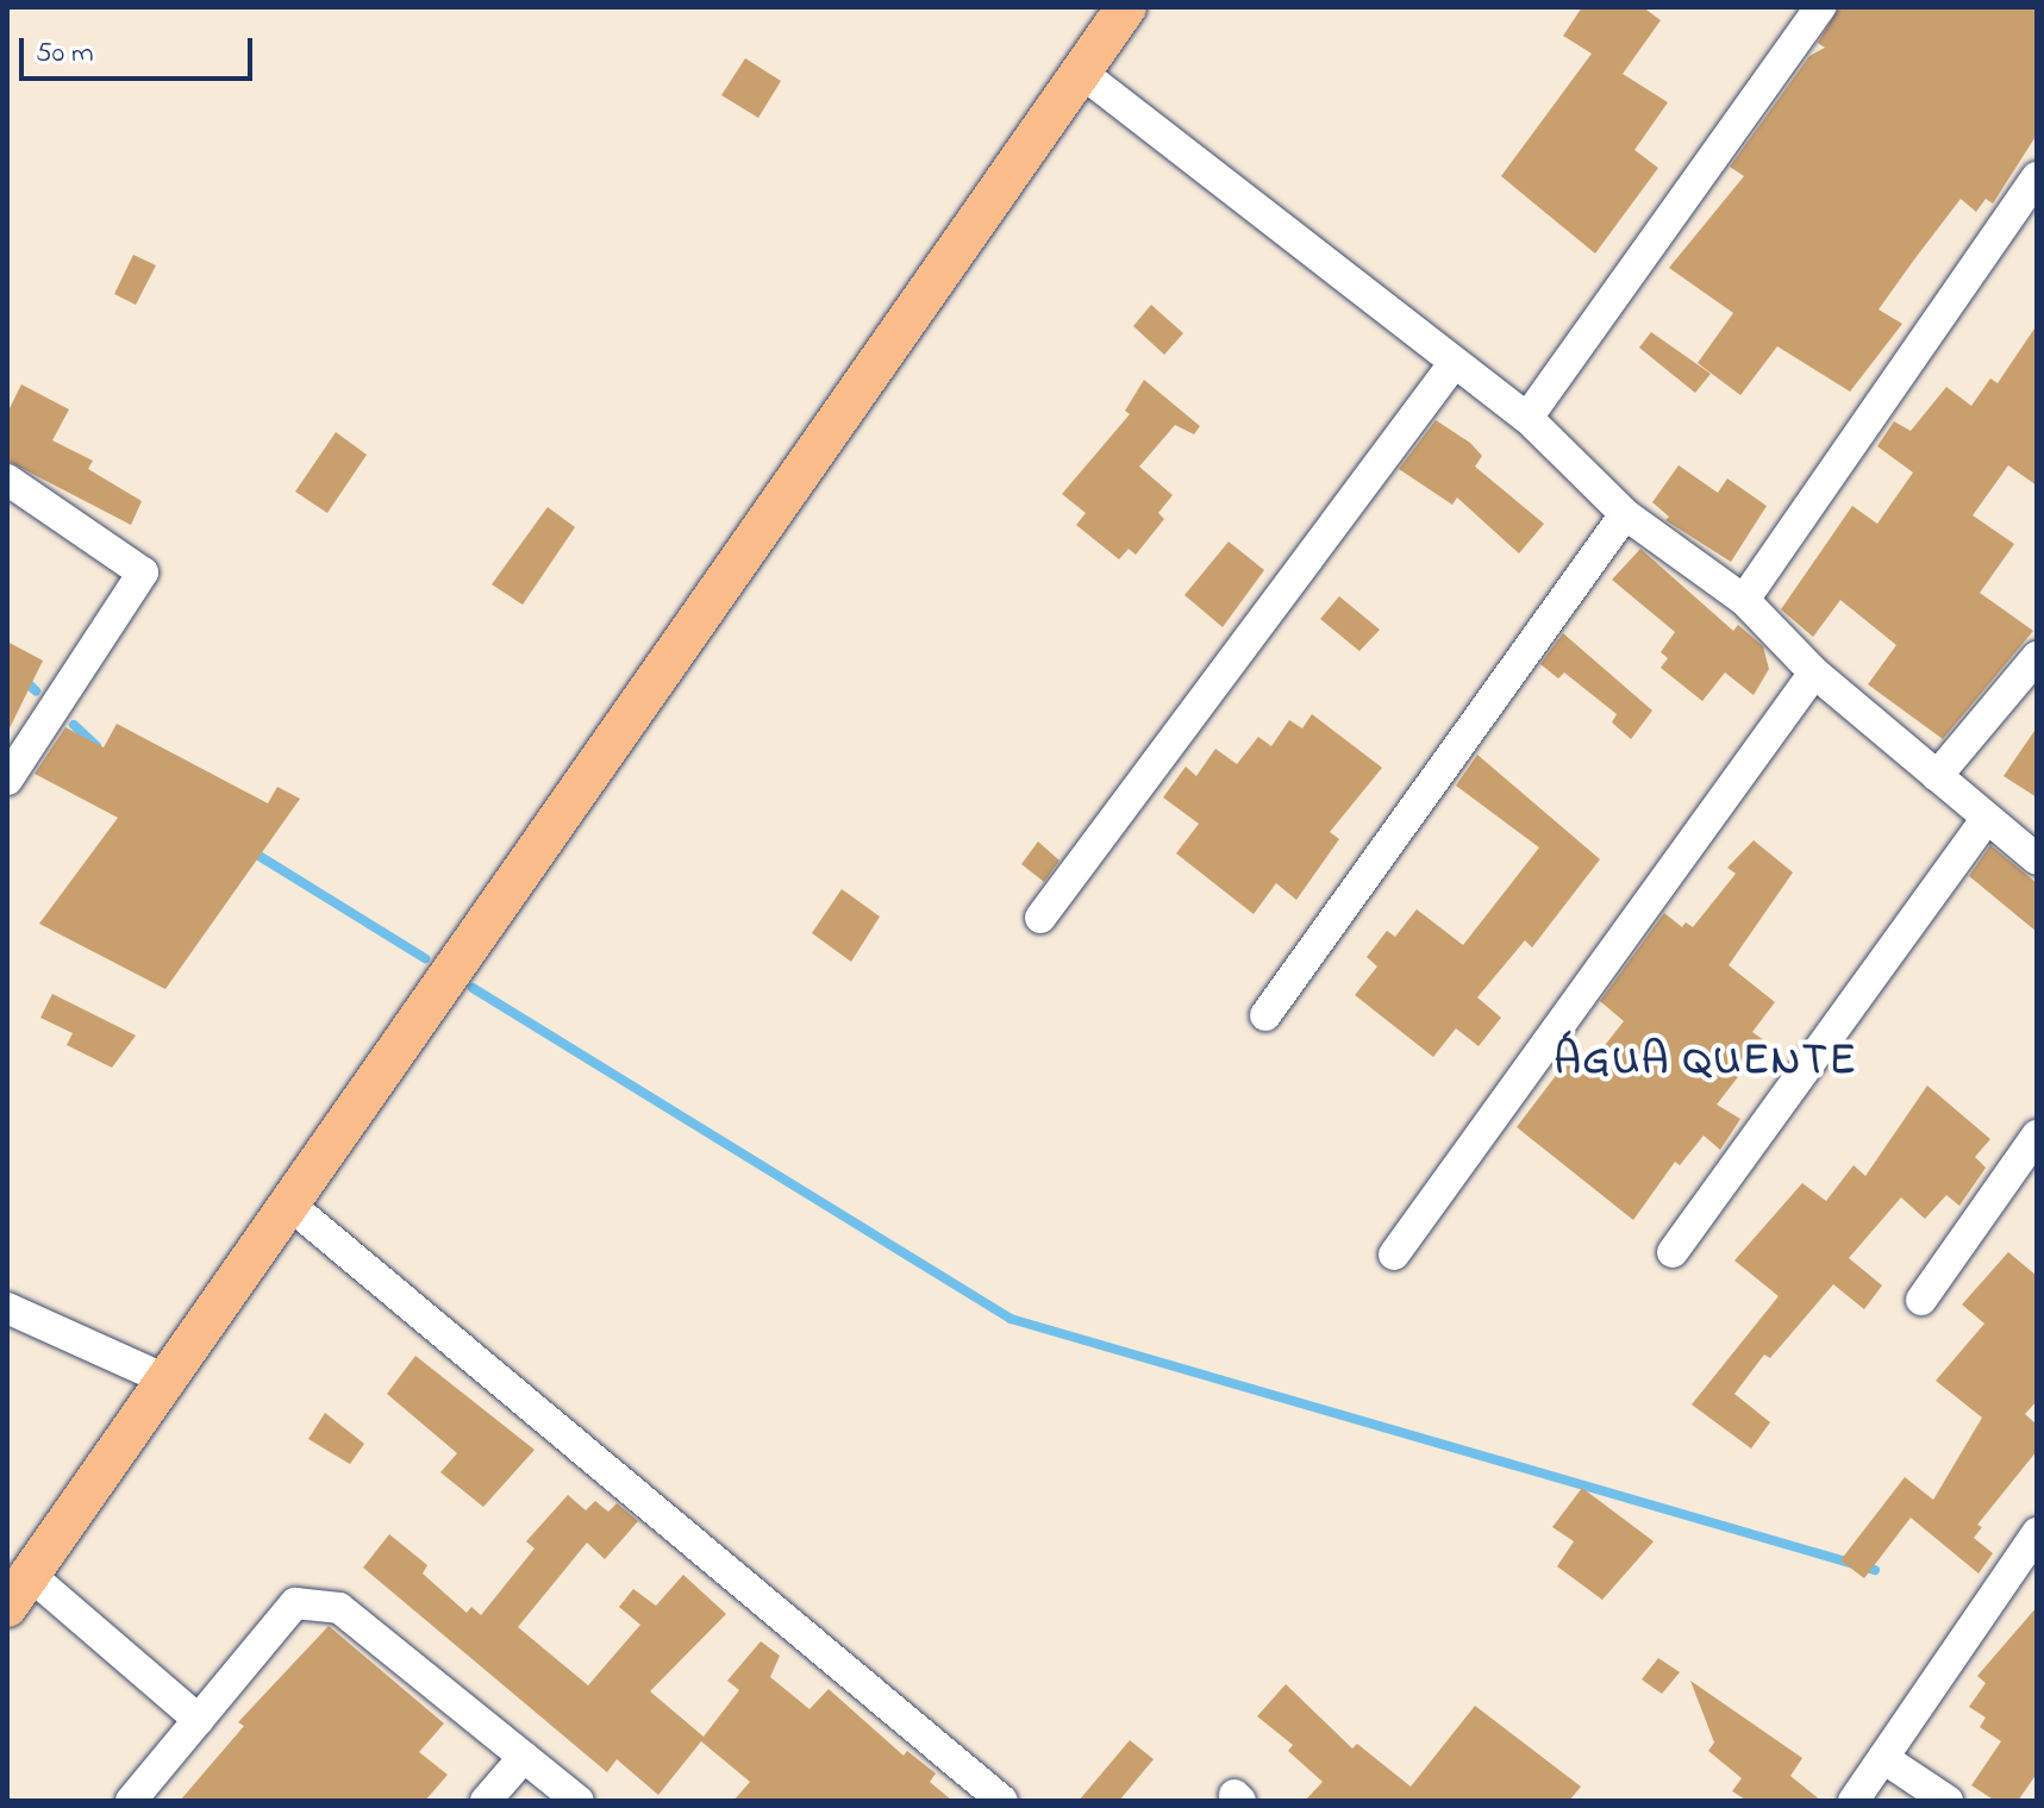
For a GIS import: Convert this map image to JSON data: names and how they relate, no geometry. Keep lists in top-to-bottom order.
{
  "districts": ["ÁGUA QUENTE"],
  "scale_bar": "50 m"
}
